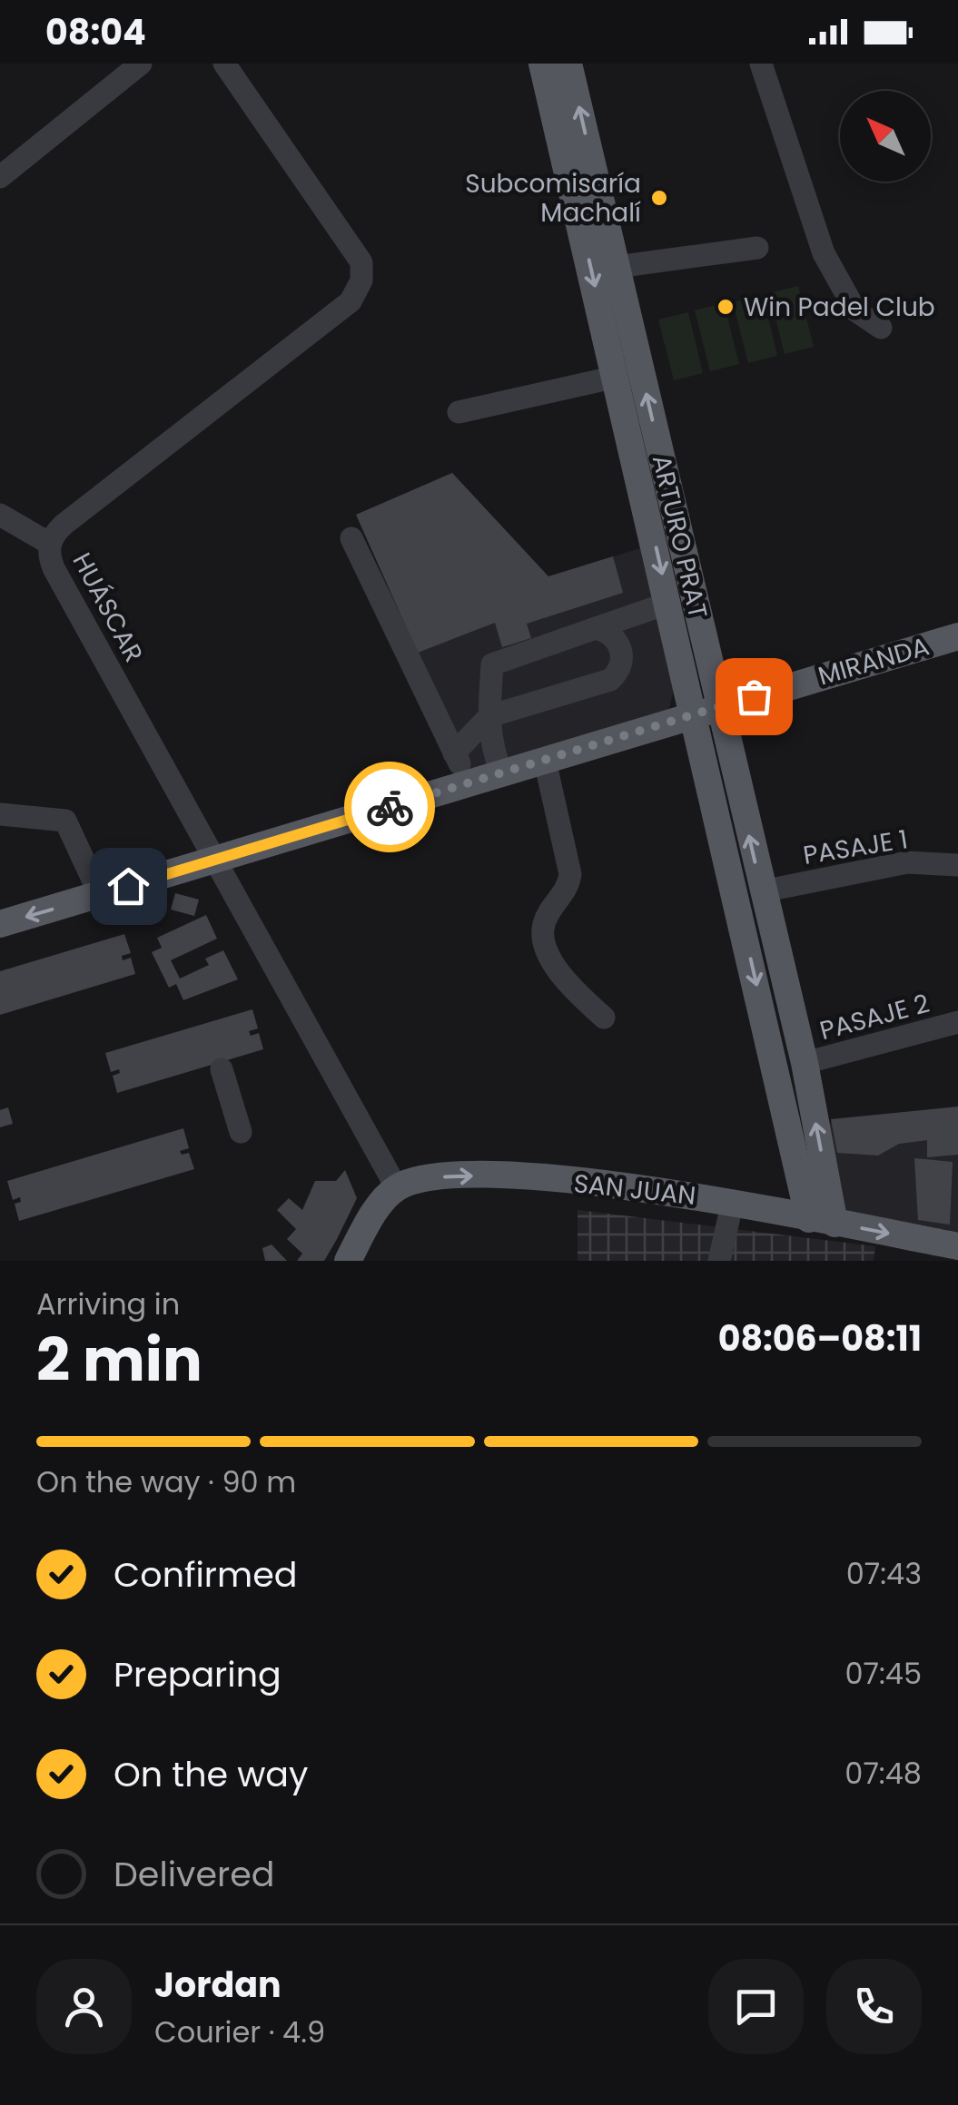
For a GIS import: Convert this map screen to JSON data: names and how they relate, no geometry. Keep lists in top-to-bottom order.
{
  "streets": {
    "main road": ["ARTURO PRAT", "MIRANDA", "SAN JUAN"],
    "street": ["HUÁSCAR", "PASAJE 1", "PASAJE 2"]
  },
  "crossings": [
    ["ARTURO PRAT", "MIRANDA"],
    ["ARTURO PRAT", "PASAJE 1"],
    ["ARTURO PRAT", "PASAJE 2"],
    ["ARTURO PRAT", "SAN JUAN"],
    ["HUÁSCAR", "MIRANDA"],
    ["HUÁSCAR", "SAN JUAN"]
  ],
  "one_way": ["SAN JUAN"],
  "places": ["Subcomisaría Machalí", "Win Padel Club"],
  "north": "top left",
  "page": {
    "status": "08:04",
    "heading": ["2 min", "Arriving in", "08:06–08:11"],
    "panel": ["Jordan", "Courier · 4.9"],
    "bar": "On the way · 90 m",
    "list": [
      ["Confirmed", "07:43"],
      ["Preparing", "07:45"],
      ["On the way", "07:48"],
      "Delivered"
    ]
  }
}
